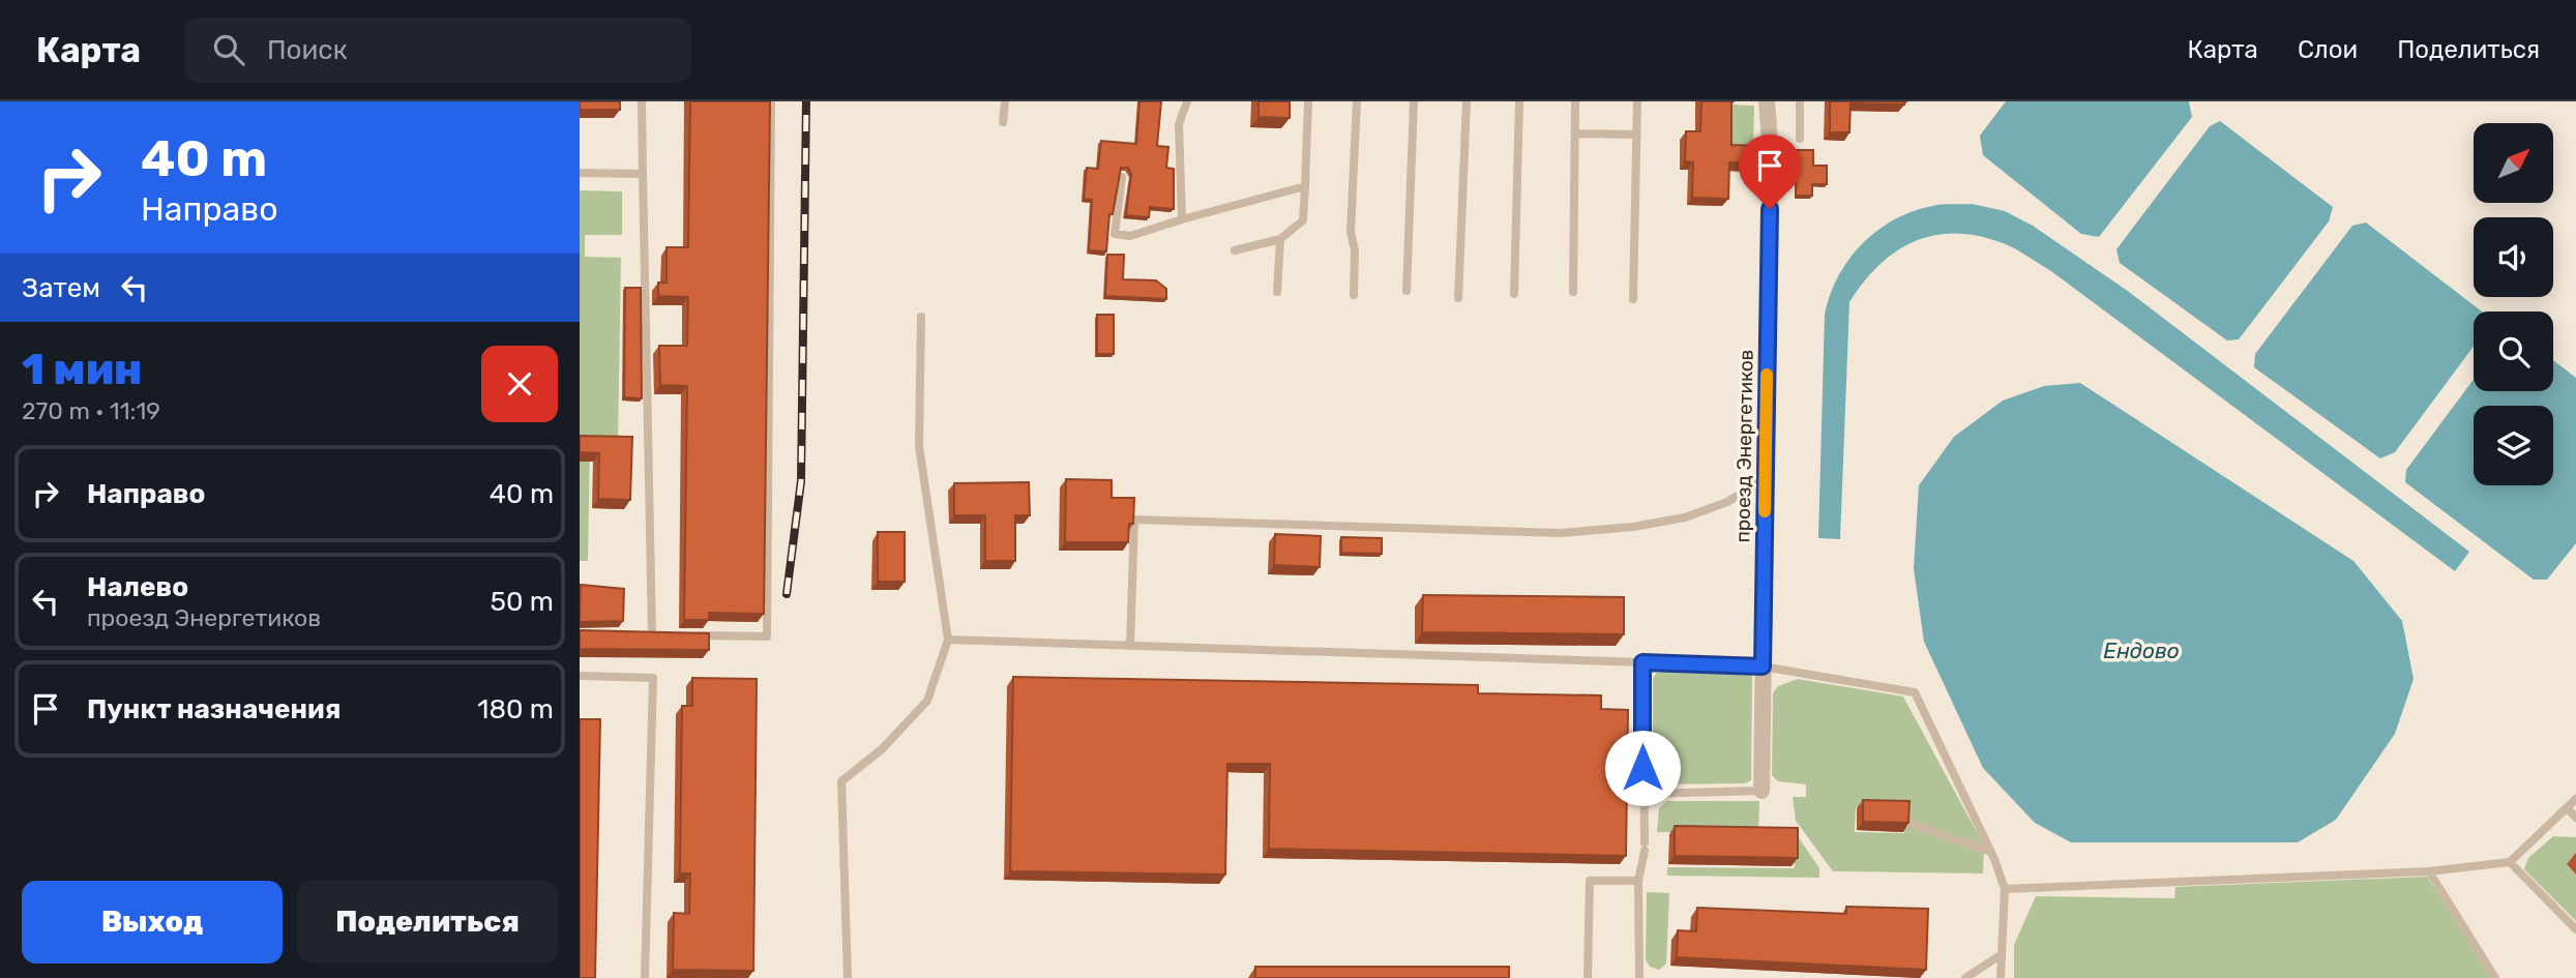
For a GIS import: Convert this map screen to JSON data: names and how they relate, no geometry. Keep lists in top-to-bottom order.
{
  "streets": {
    "street": ["проезд Энергетиков"]
  },
  "water": ["Ендово"],
  "north": "top right",
  "page": {
    "header": "Карта",
    "search": "Поиск",
    "nav": ["Карта", "Слои", "Поделиться"],
    "turn": ["40 m", "Направо"],
    "then": "Затем",
    "heading": ["1 мин", "270 m · 11:19"],
    "list": [
      {
        "name": "Направо",
        "value": "40 m"
      },
      {
        "name": "Налево",
        "note": "проезд Энергетиков",
        "value": "50 m"
      },
      {
        "name": "Пункт назначения",
        "value": "180 m"
      }
    ],
    "buttons": ["Выход", "Поделиться"]
  }
}
